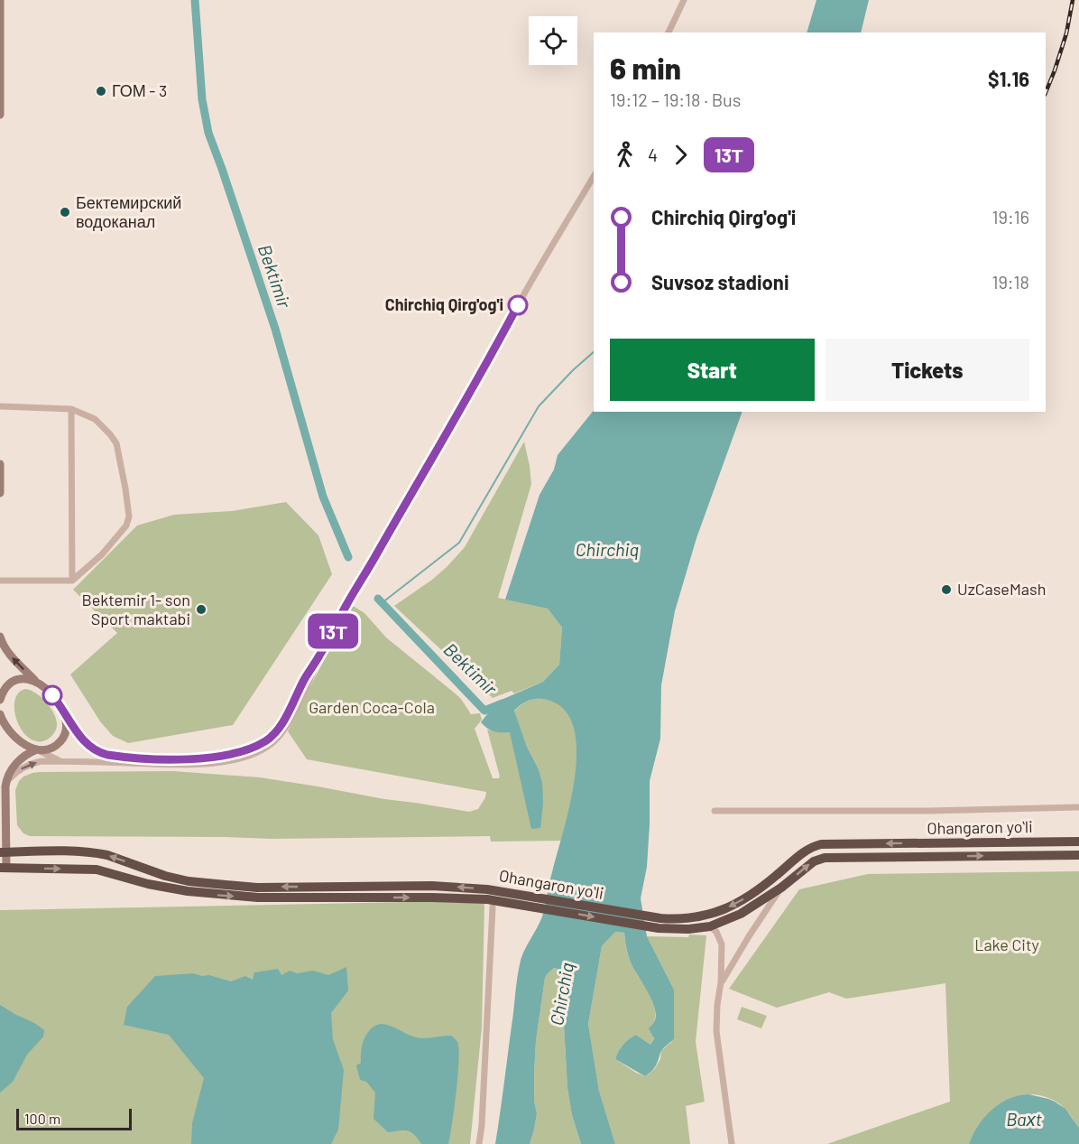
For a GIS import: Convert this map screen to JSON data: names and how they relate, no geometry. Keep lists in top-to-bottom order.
{
  "streets": {
    "highway": ["Ohangaron yoʻli"]
  },
  "water": ["Bektimir", "Chirchiq", "Baхt"],
  "parks": ["Garden Coca-Cola", "Lake City"],
  "places": [
    "ГОМ - 3",
    "Бектемирский водоканал",
    "Chirchiq Qirg'og'i",
    "UzCaseMash",
    "Bektemir 1- son Sport maktabi"
  ],
  "lines": ["bus line 13Т"],
  "scale_bar": "100 m",
  "page": {
    "on_map": "13Т",
    "heading": ["6 min", "19:12 – 19:18 · Bus", "$1.16"],
    "legs": ["4", "13Т"],
    "list": [
      {
        "name": "Chirchiq Qirg'og'i",
        "value": "19:16"
      },
      {
        "name": "Suvsoz stadioni",
        "value": "19:18"
      }
    ],
    "buttons": ["Start", "Tickets"],
    "scale": "100 m"
  }
}
